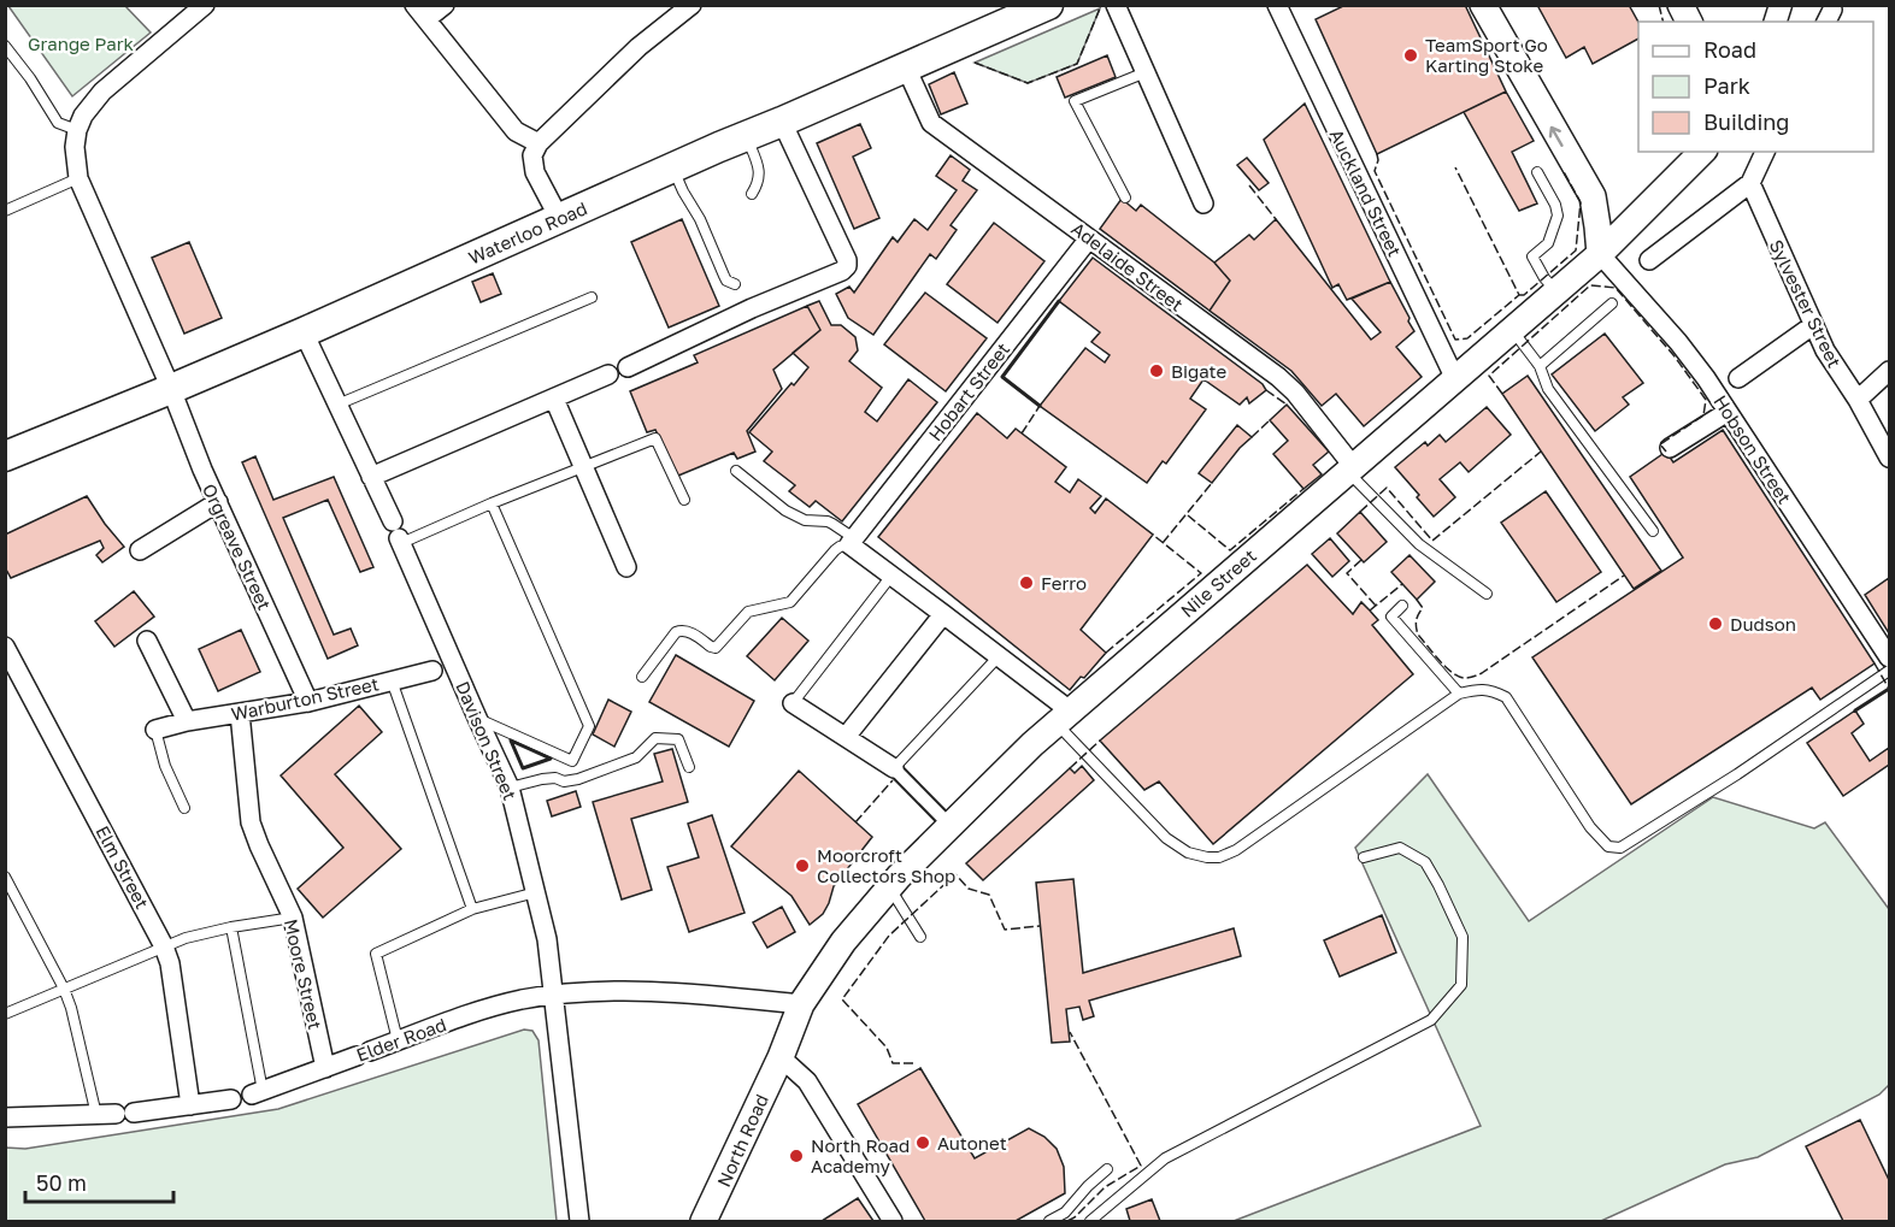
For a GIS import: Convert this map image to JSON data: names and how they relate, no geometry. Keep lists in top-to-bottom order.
{
  "streets": {
    "main road": ["Waterloo Road", "Nile Street", "North Road"],
    "street": [
      "Auckland Street",
      "Adelaide Street",
      "Sylvester Street",
      "Hobart Street",
      "Hobson Street",
      "Orgreave Street",
      "Warburton Street",
      "Davison Street",
      "Elm Street",
      "Moore Street",
      "Elder Road"
    ]
  },
  "crossings": [
    ["Auckland Street", "Nile Street"],
    ["Waterloo Road", "Adelaide Street"],
    ["Waterloo Road", "Orgreave Street"],
    ["Waterloo Road", "Davison Street"],
    ["Adelaide Street", "Hobart Street"],
    ["Adelaide Street", "Nile Street"],
    ["Hobson Street", "Nile Street"],
    ["Orgreave Street", "Warburton Street"],
    ["Nile Street", "Elder Road"],
    ["Nile Street", "North Road"],
    ["Warburton Street", "Davison Street"],
    ["Warburton Street", "Moore Street"],
    ["Davison Street", "Elder Road"],
    ["Elm Street", "Elder Road"],
    ["Moore Street", "Elder Road"]
  ],
  "parks": ["Grange Park"],
  "places": [
    "TeamSport Go Karting Stoke",
    "Bigate",
    "Ferro",
    "Dudson",
    "Moorcroft Collectors Shop",
    "Autonet",
    "North Road Academy"
  ],
  "legend": ["Road", "Park", "Building"],
  "scale_bar": "50 m"
}
